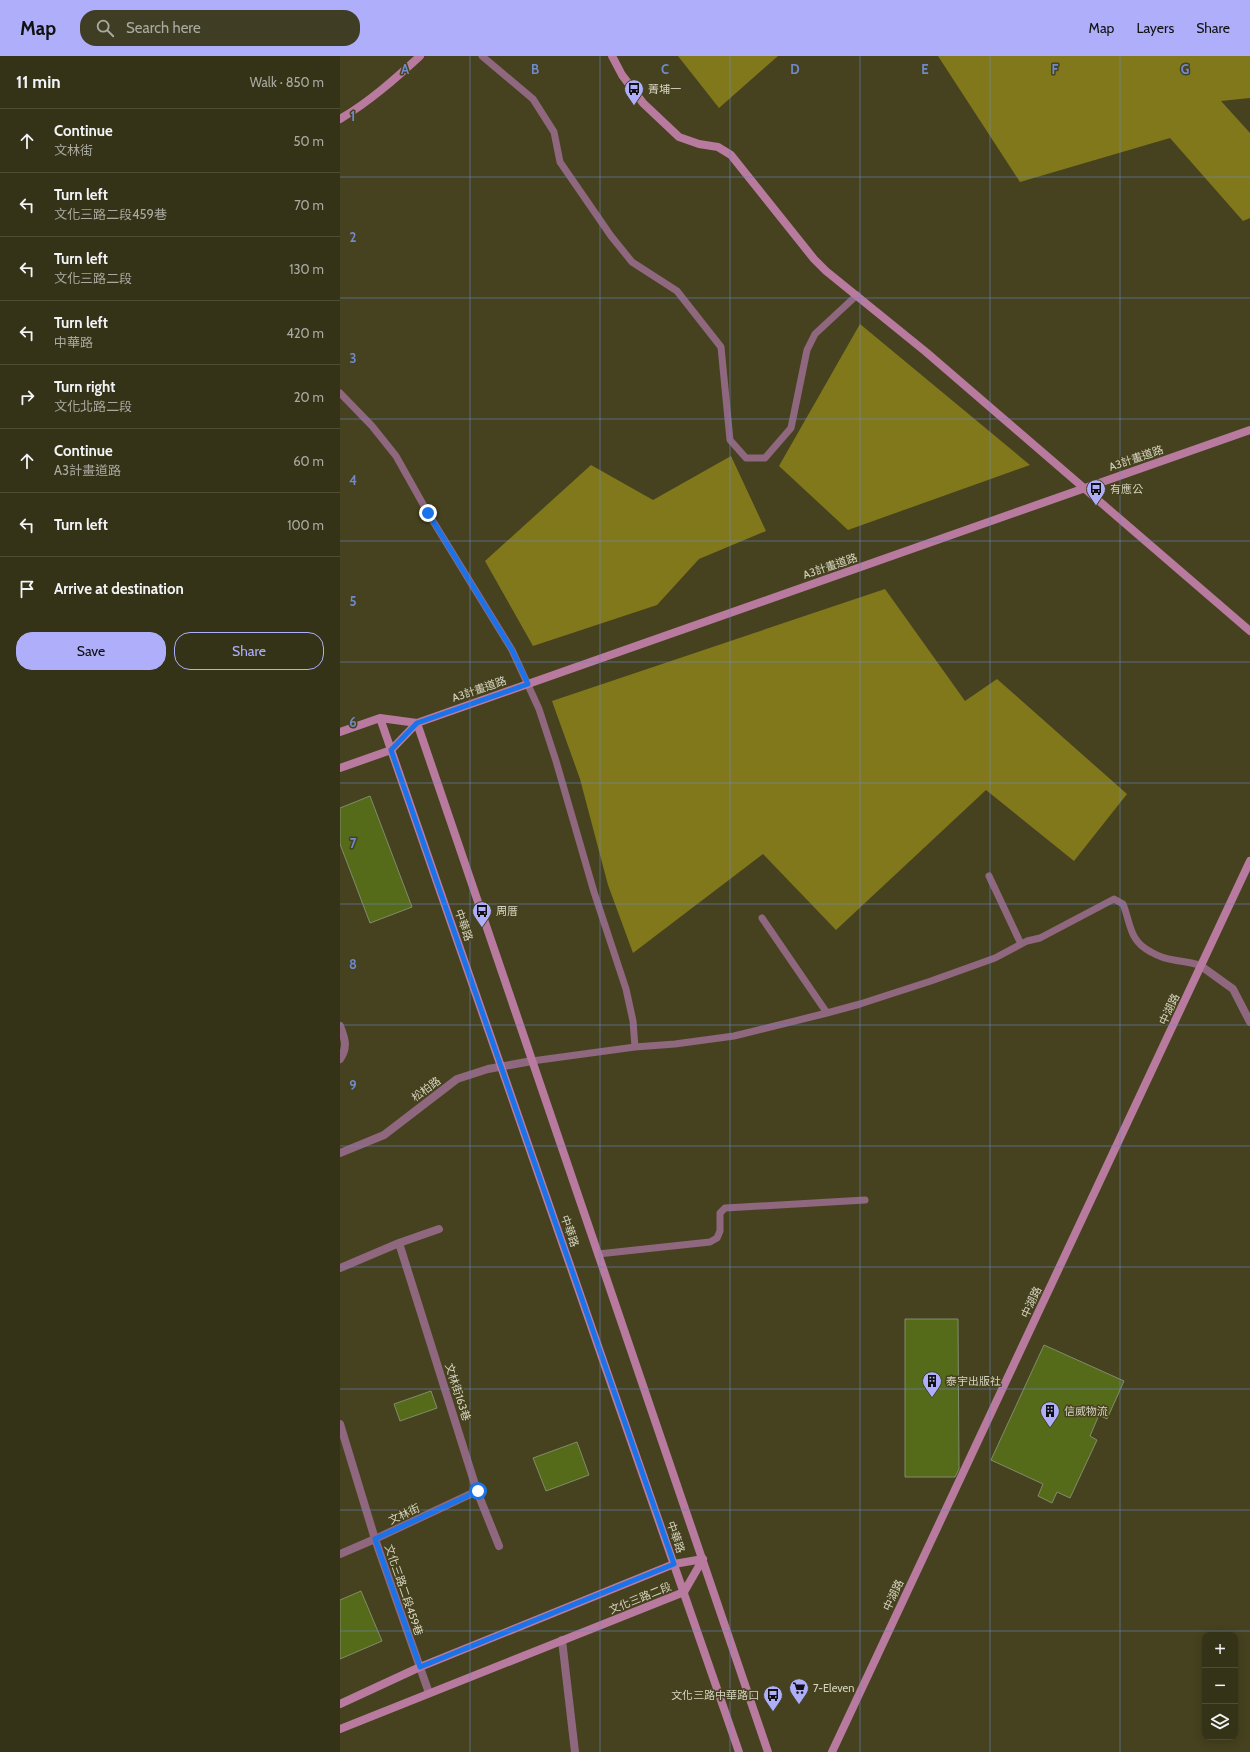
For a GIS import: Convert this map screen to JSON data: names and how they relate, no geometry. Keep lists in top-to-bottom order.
{
  "streets": {
    "street": [
      "A3計畫道路",
      "中華路",
      "中湖路",
      "松柏路",
      "文林街163巷",
      "文林街",
      "文化三路二段459巷",
      "文化三路二段"
    ]
  },
  "crossings": [
    ["A3計畫道路", "中華路"],
    ["中華路", "松柏路"],
    ["中華路", "文化三路二段"],
    ["文林街163巷", "文林街"],
    ["文林街", "文化三路二段459巷"],
    ["文化三路二段459巷", "文化三路二段"]
  ],
  "places": {
    "bus stop": [
      "菁埔一",
      "有應公",
      "周厝",
      "文化三路中華路口"
    ],
    "building": ["泰宇出版社", "信威物流"],
    "supermarket": ["7-Eleven"]
  },
  "page": {
    "header": "Map",
    "search": "Search here",
    "nav": ["Map", "Layers", "Share"],
    "heading": ["11 min", "Walk · 850 m"],
    "list": [
      ["Continue", "文林街", "50 m"],
      ["Turn left", "文化三路二段459巷", "70 m"],
      ["Turn left", "文化三路二段", "130 m"],
      ["Turn left", "中華路", "420 m"],
      ["Turn right", "文化北路二段", "20 m"],
      ["Continue", "A3計畫道路", "60 m"],
      ["Turn left", "100 m"],
      "Arrive at destination"
    ],
    "buttons": ["Save", "Share"],
    "map_buttons": ["+", "−"]
  },
  "grid": {
    "columns": [
      "A",
      "B",
      "C",
      "D",
      "E",
      "F",
      "G"
    ],
    "rows": [
      "1",
      "2",
      "3",
      "4",
      "5",
      "6",
      "7",
      "8",
      "9"
    ]
  }
}
